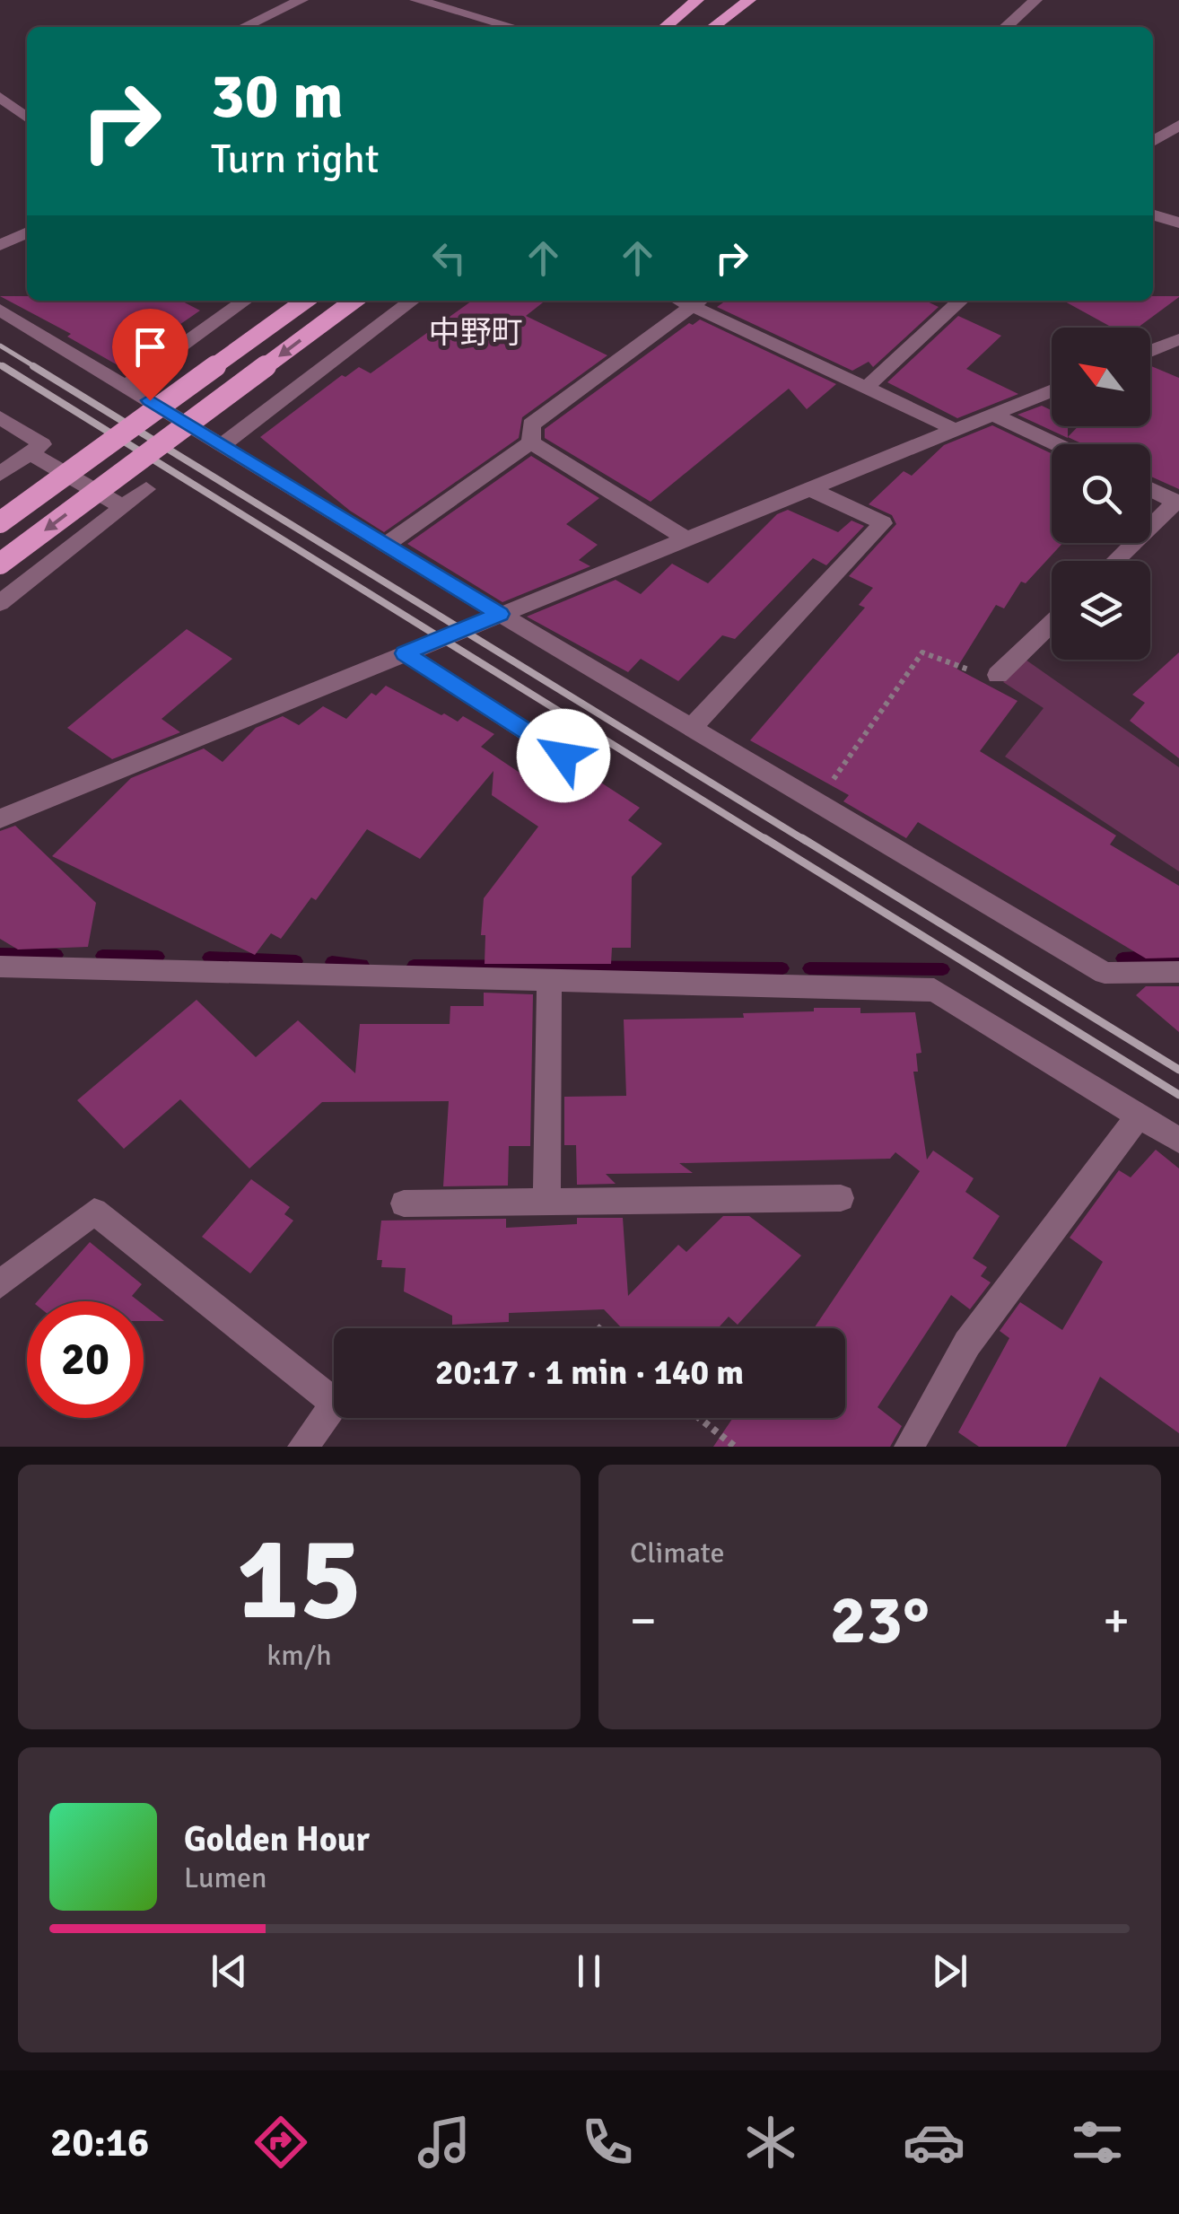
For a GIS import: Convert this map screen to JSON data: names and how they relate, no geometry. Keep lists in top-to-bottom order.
{
  "districts": ["中野町"],
  "north": "top left",
  "page": {
    "turn": ["30 m", "Turn right"],
    "limit": "20",
    "trip": "20:17 · 1 min · 140 m",
    "tile": [
      ["15", "km/h"],
      "Climate"
    ],
    "heat": ["−", "23°", "+"],
    "song": ["Golden Hour", "Lumen"],
    "tabs": "20:16"
  }
}
